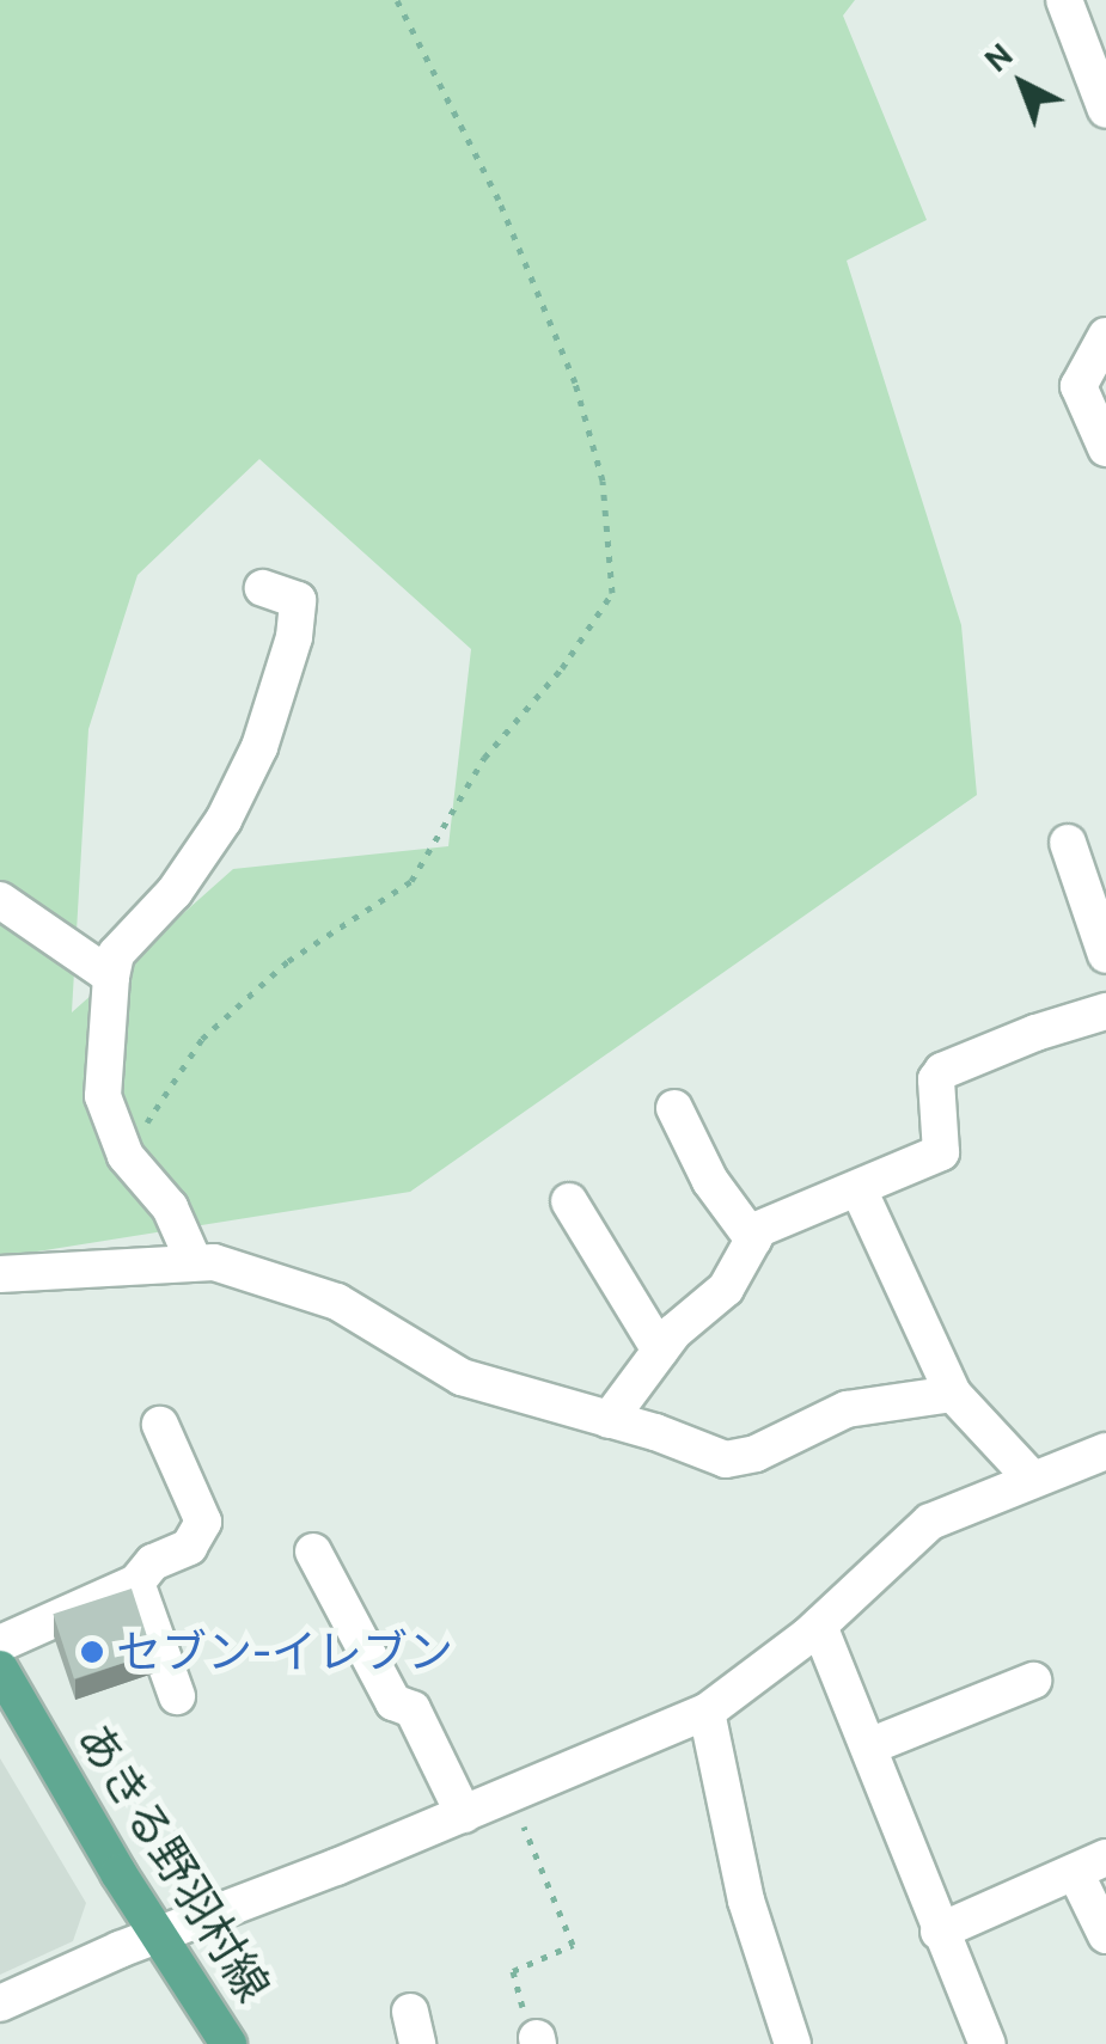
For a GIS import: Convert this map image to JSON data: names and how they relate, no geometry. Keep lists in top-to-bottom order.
{
  "streets": {
    "main road": ["あきる野羽村線"]
  },
  "places": ["セブン-イレブン"],
  "north": "top left"
}
